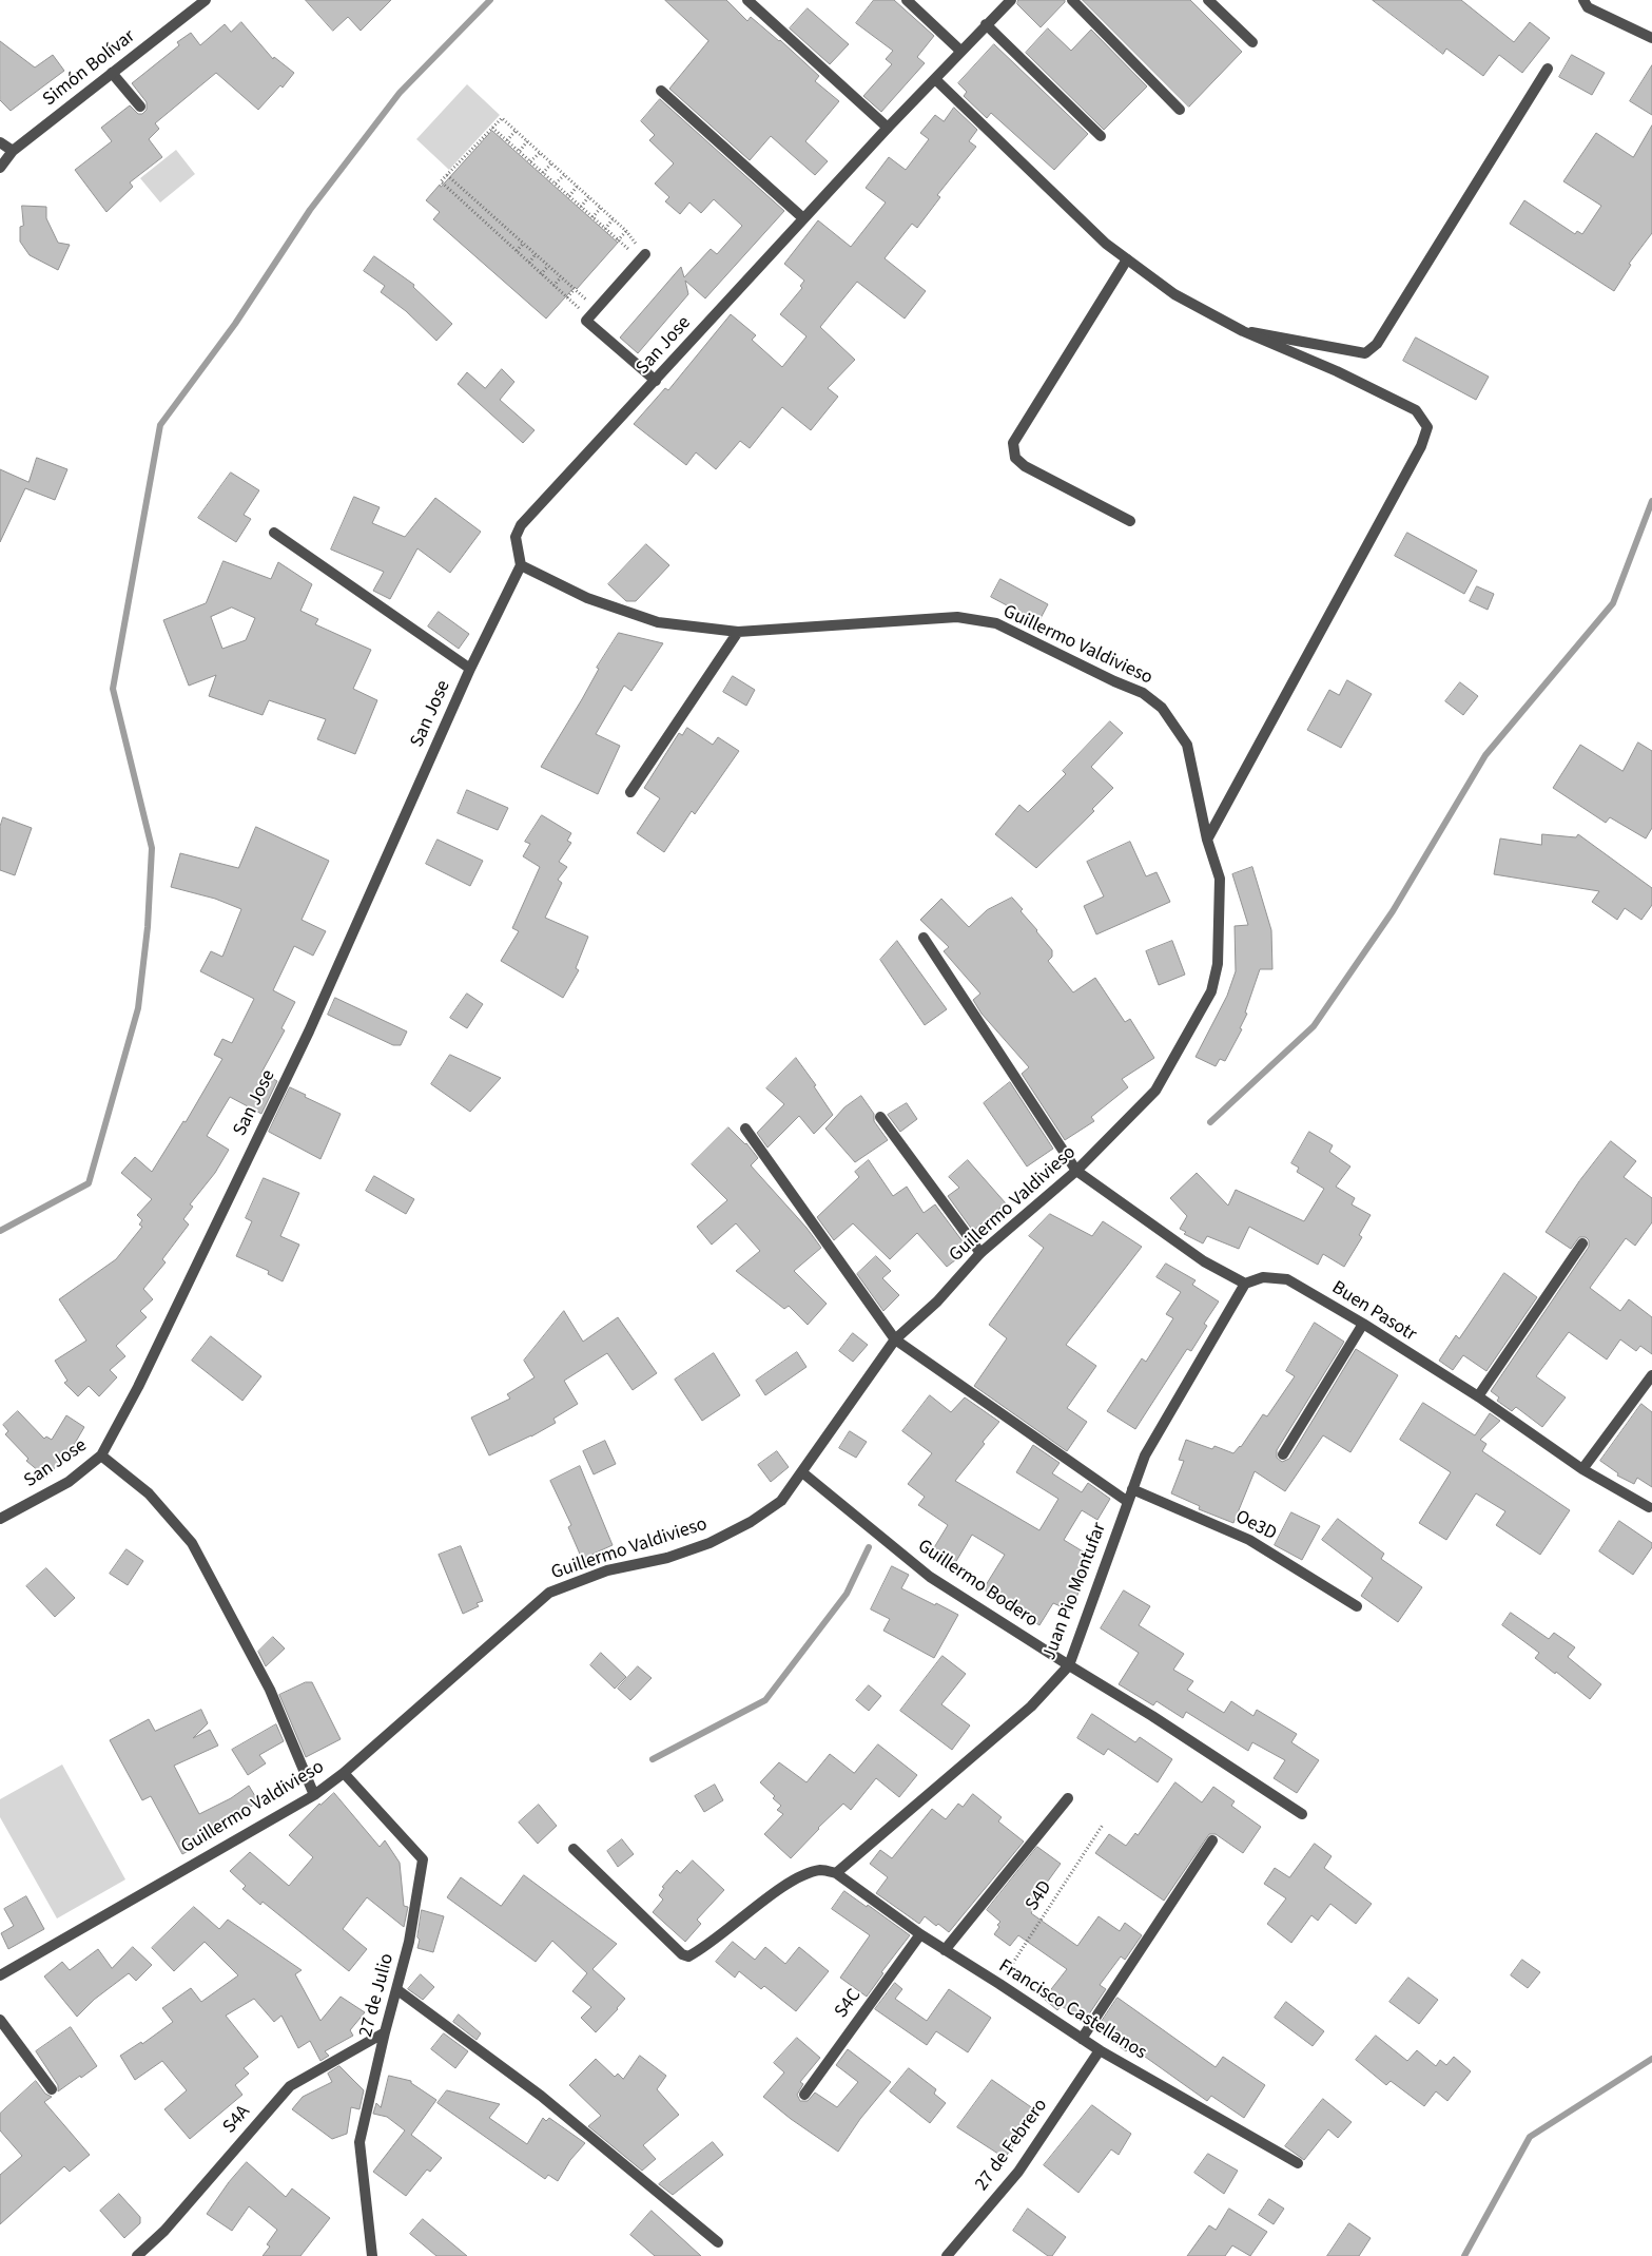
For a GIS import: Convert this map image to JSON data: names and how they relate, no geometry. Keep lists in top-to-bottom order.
{
  "streets": {
    "street": [
      "Simón Bolívar",
      "San Jose",
      "Guillermo Valdivieso",
      "Buen Pasotr",
      "Oe3D",
      "Guillermo Bodero",
      "Juan Pio Montufar",
      "27 de Julio",
      "S4C",
      "Francisco Castellanos",
      "S4A",
      "27 de Febrero"
    ],
    "path": ["S4D"]
  },
  "crossings": [
    ["San Jose", "Guillermo Valdivieso"],
    ["Guillermo Valdivieso", "Guillermo Bodero"],
    ["Guillermo Valdivieso", "27 de Julio"],
    ["Buen Pasotr", "Juan Pio Montufar"],
    ["Oe3D", "Juan Pio Montufar"],
    ["Guillermo Bodero", "Juan Pio Montufar"],
    ["Juan Pio Montufar", "Francisco Castellanos"],
    ["S4D", "Francisco Castellanos"],
    ["27 de Julio", "S4A"],
    ["S4C", "Francisco Castellanos"],
    ["Francisco Castellanos", "27 de Febrero"]
  ]
}
